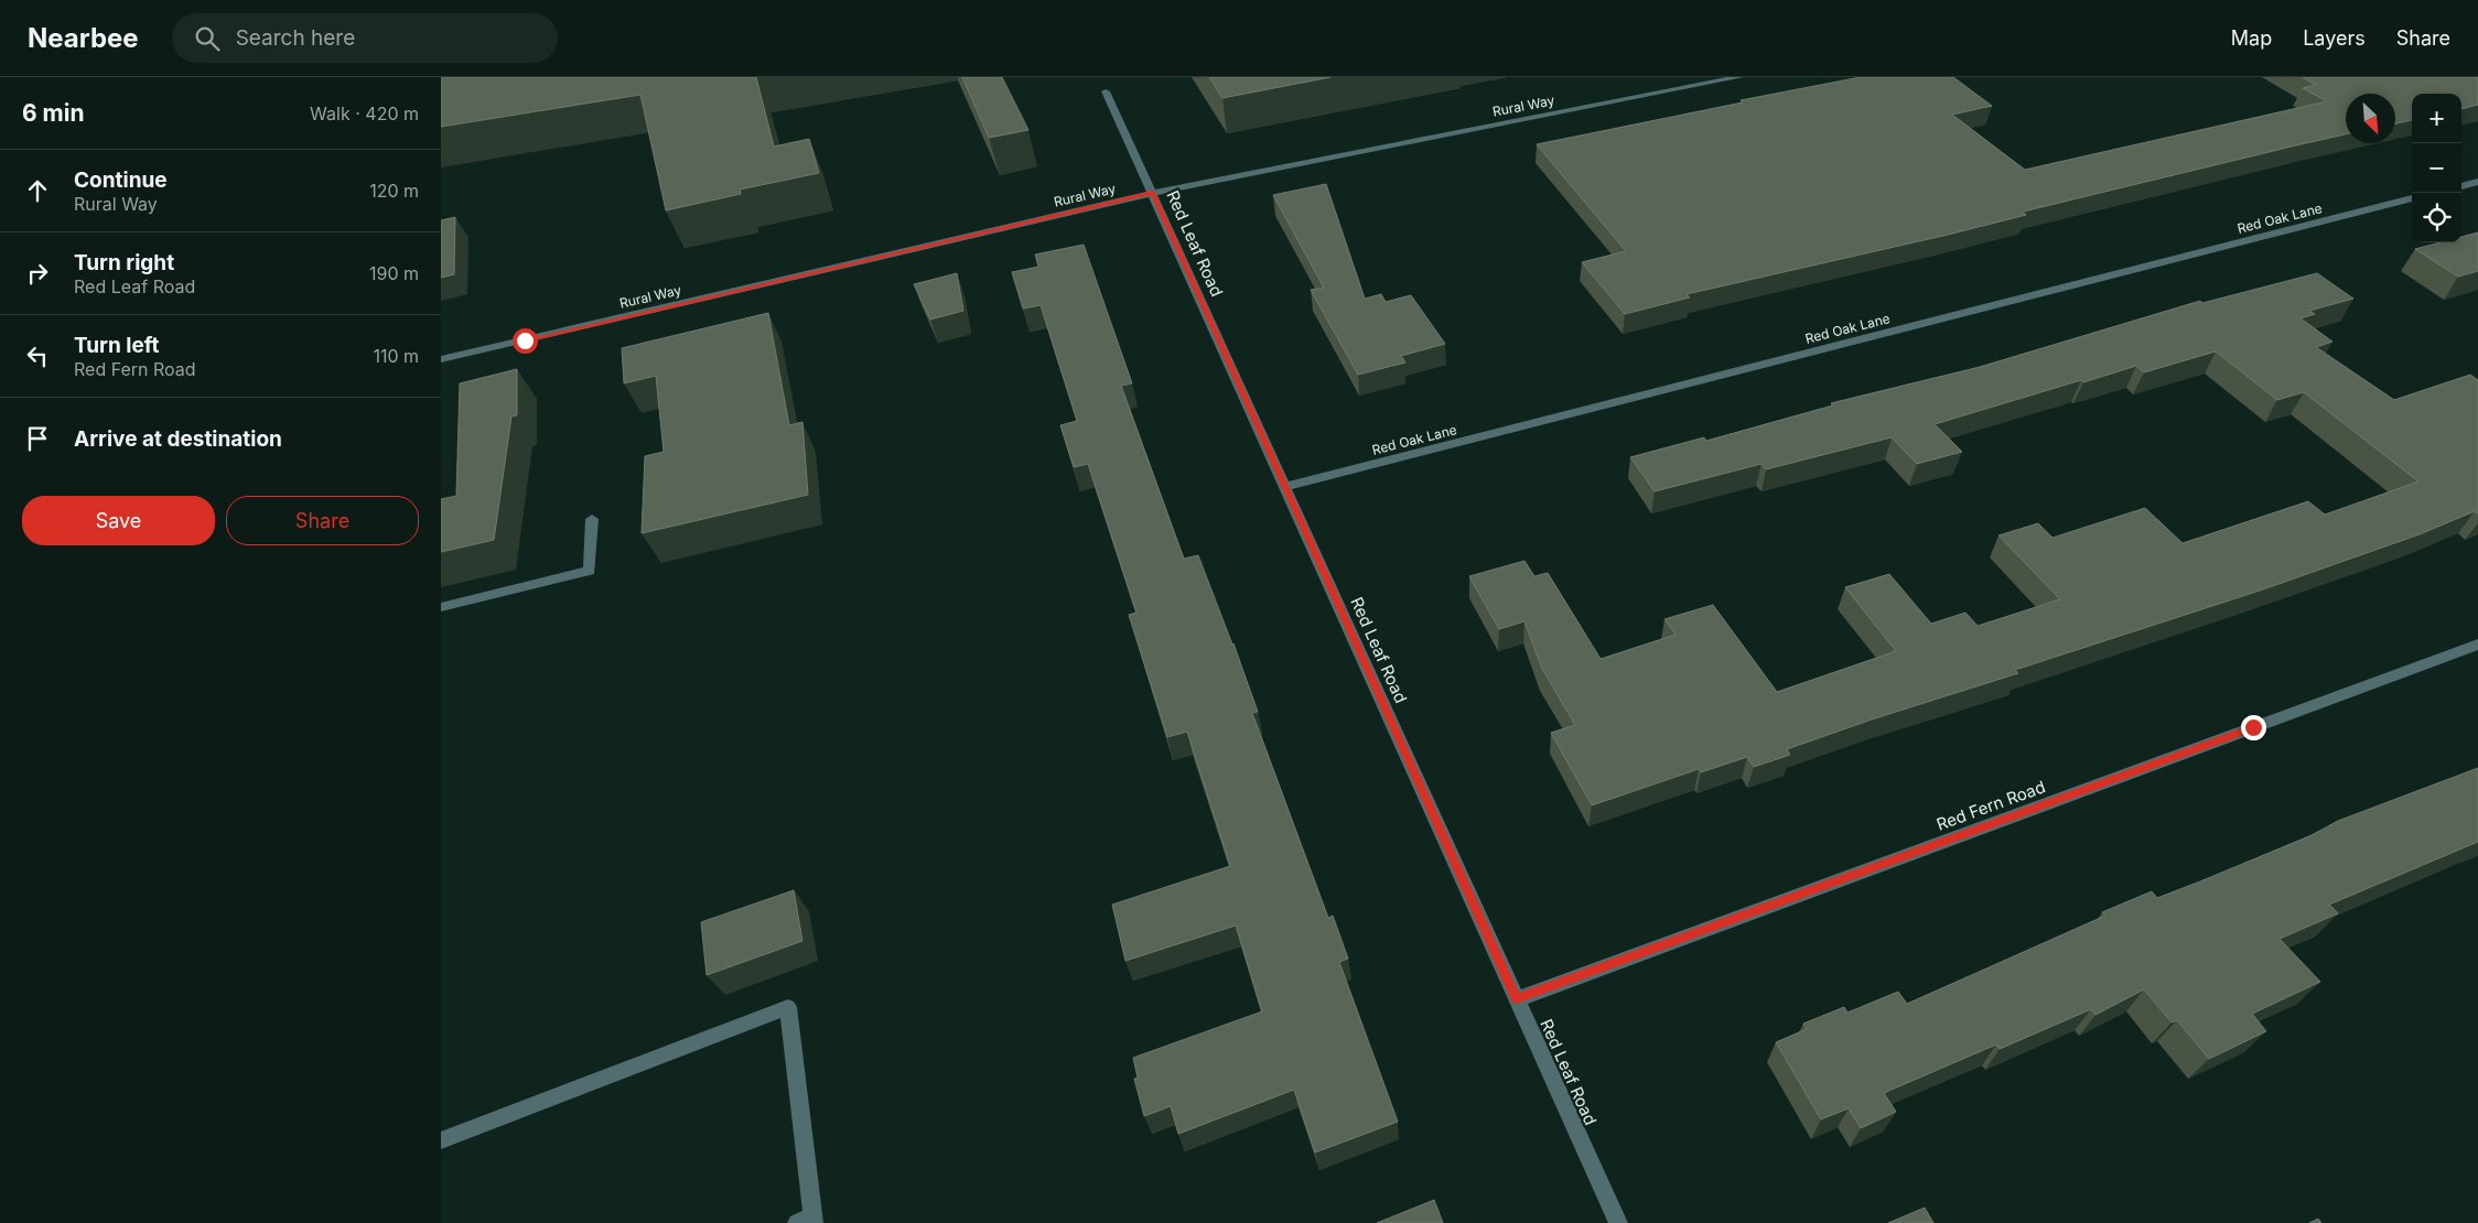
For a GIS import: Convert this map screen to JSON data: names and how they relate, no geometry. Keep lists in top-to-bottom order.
{
  "streets": {
    "street": [
      "Rural Way",
      "Red Oak Lane",
      "Red Leaf Road",
      "Red Fern Road"
    ]
  },
  "crossings": [
    ["Rural Way", "Red Leaf Road"],
    ["Red Oak Lane", "Red Leaf Road"],
    ["Red Leaf Road", "Red Fern Road"]
  ],
  "north": "bottom right",
  "page": {
    "header": "Nearbee",
    "search": "Search here",
    "nav": ["Map", "Layers", "Share"],
    "heading": ["6 min", "Walk · 420 m"],
    "map_buttons": ["+", "−"],
    "list": [
      ["Continue", "Rural Way", "120 m"],
      ["Turn right", "Red Leaf Road", "190 m"],
      ["Turn left", "Red Fern Road", "110 m"],
      "Arrive at destination"
    ],
    "buttons": ["Save", "Share"]
  }
}
